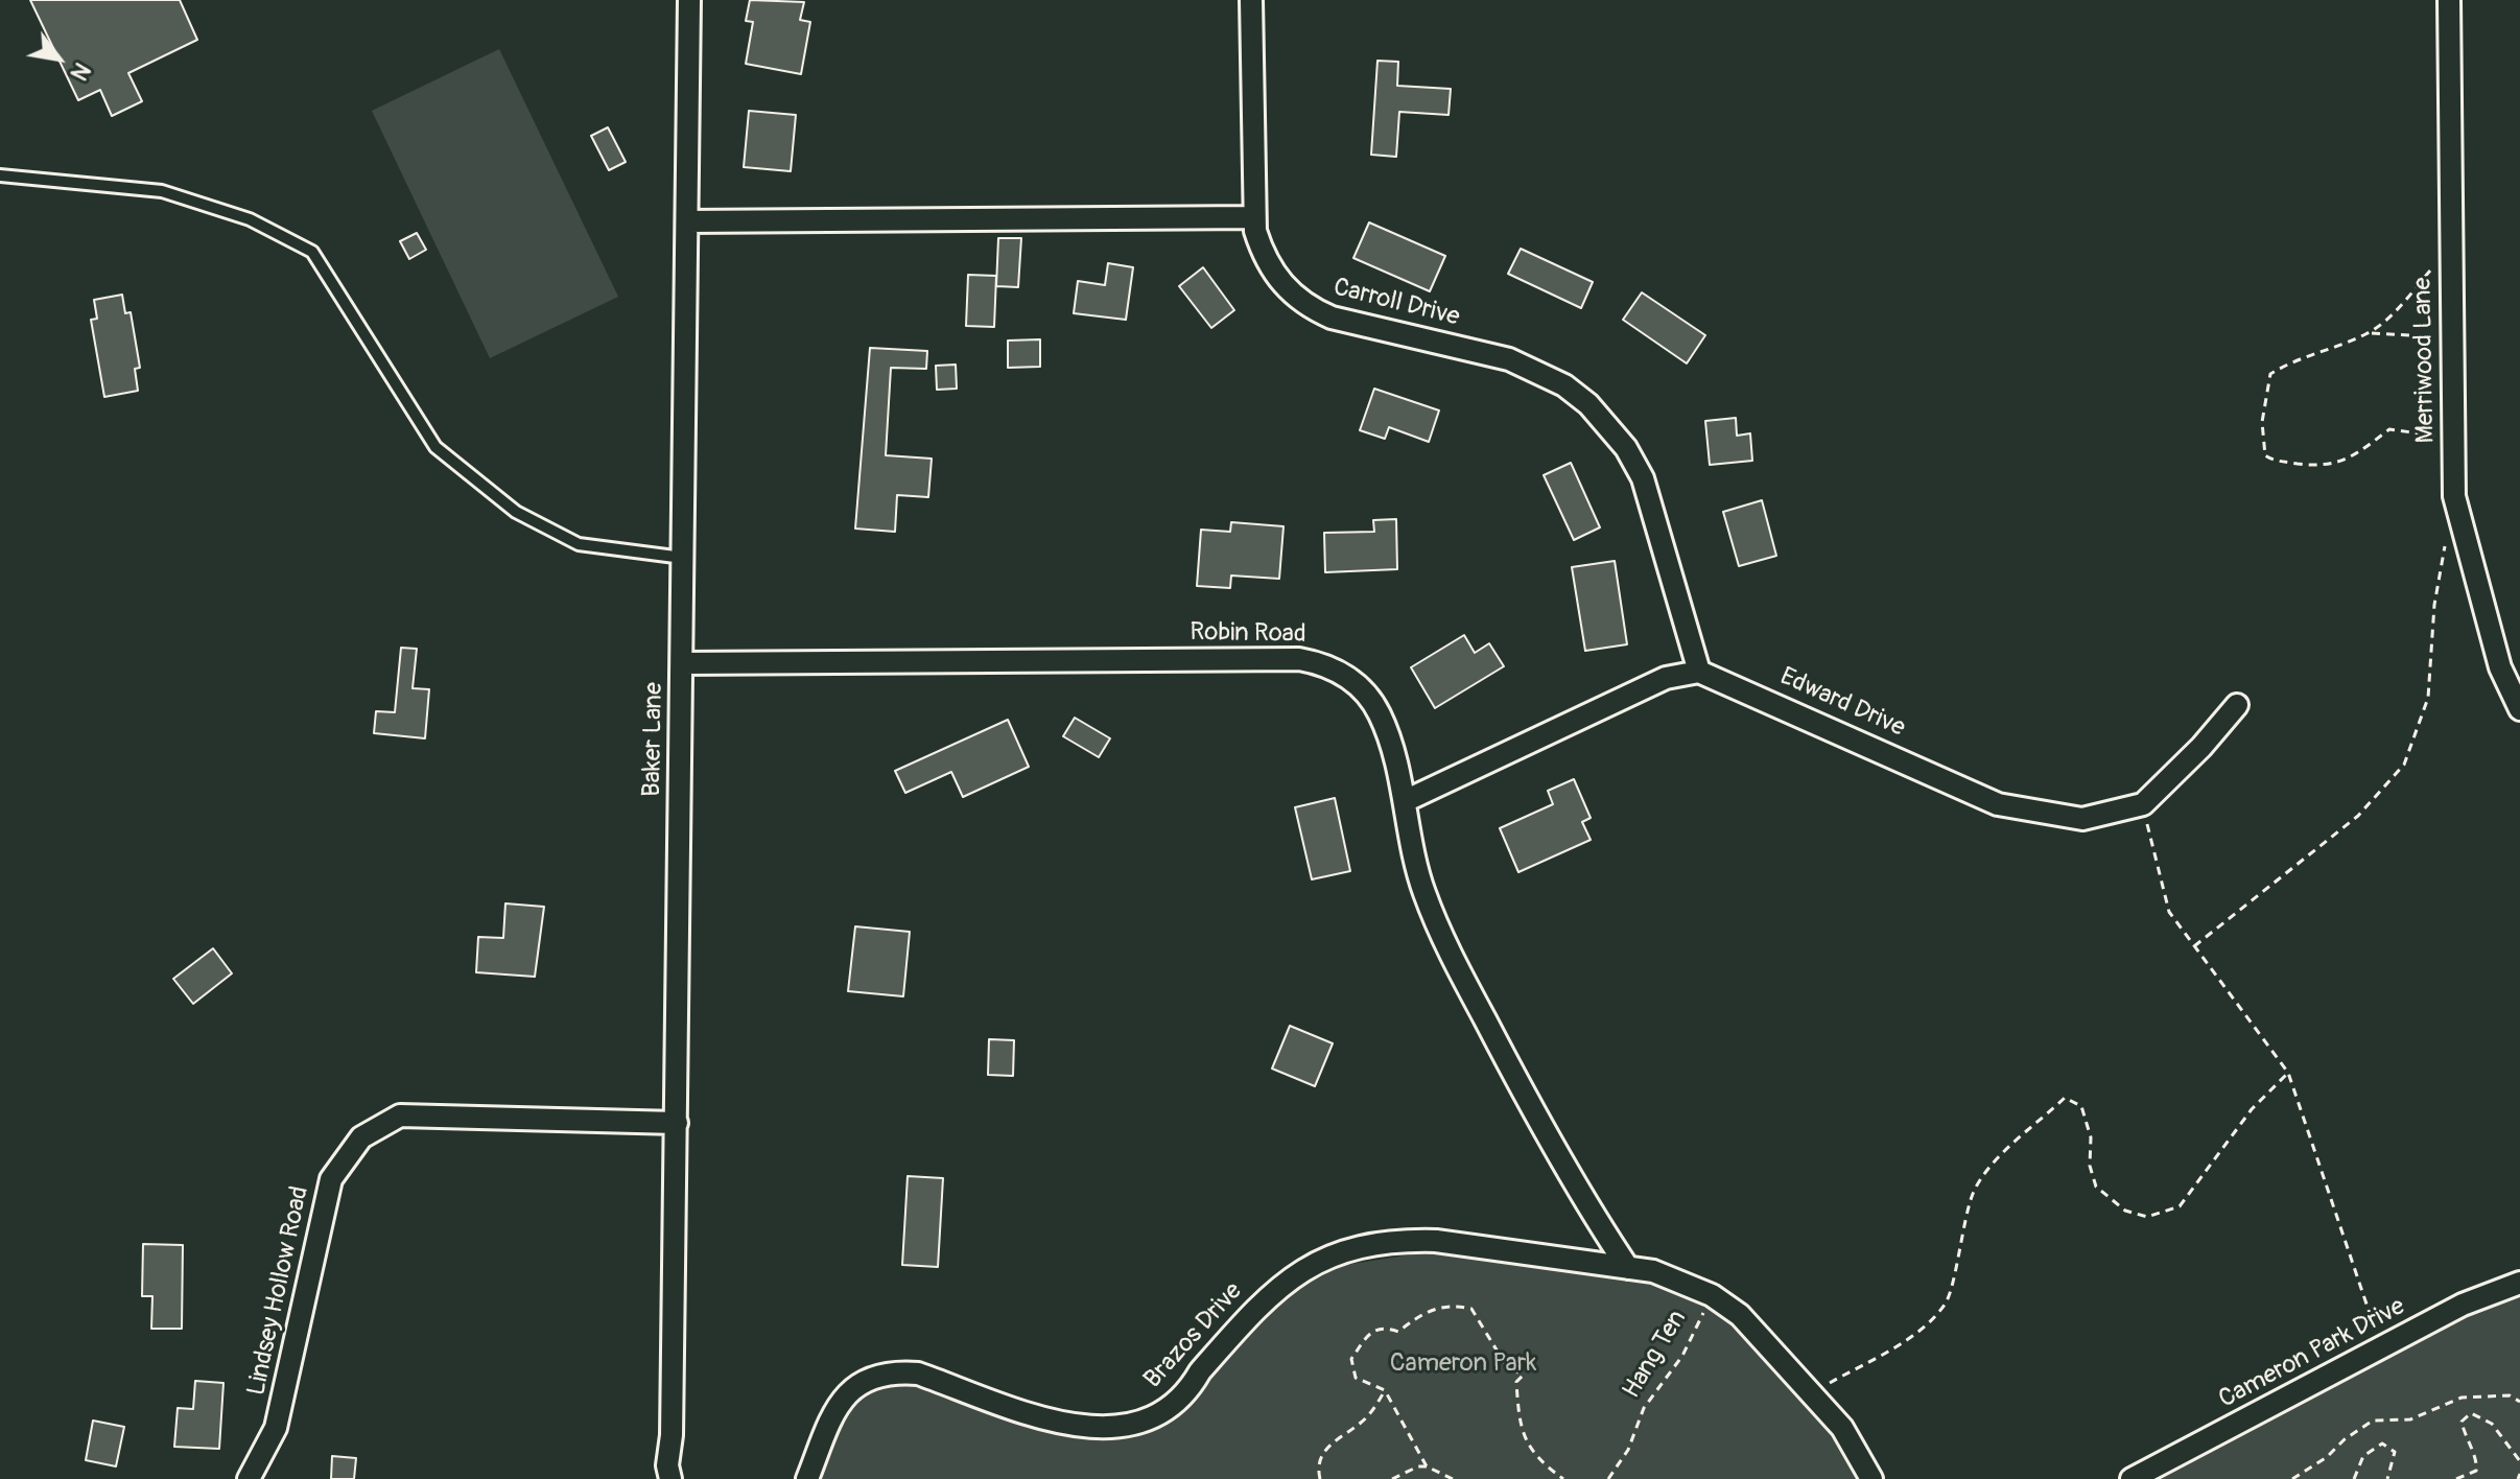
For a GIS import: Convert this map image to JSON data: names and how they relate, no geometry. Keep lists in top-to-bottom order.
{
  "streets": {
    "street": [
      "Carroll Drive",
      "Merriwood Lane",
      "Robin Road",
      "Edward Drive",
      "Baker Lane",
      "Lindsey Hollow Road",
      "Brazos Drive",
      "Cameron Park Drive"
    ],
    "path": ["Hang Ten"]
  },
  "crossings": [
    ["Carroll Drive", "Edward Drive"],
    ["Robin Road", "Baker Lane"],
    ["Robin Road", "Brazos Drive"],
    ["Baker Lane", "Lindsey Hollow Road"]
  ],
  "parks": ["Cameron Park"],
  "north": "bottom right"
}
